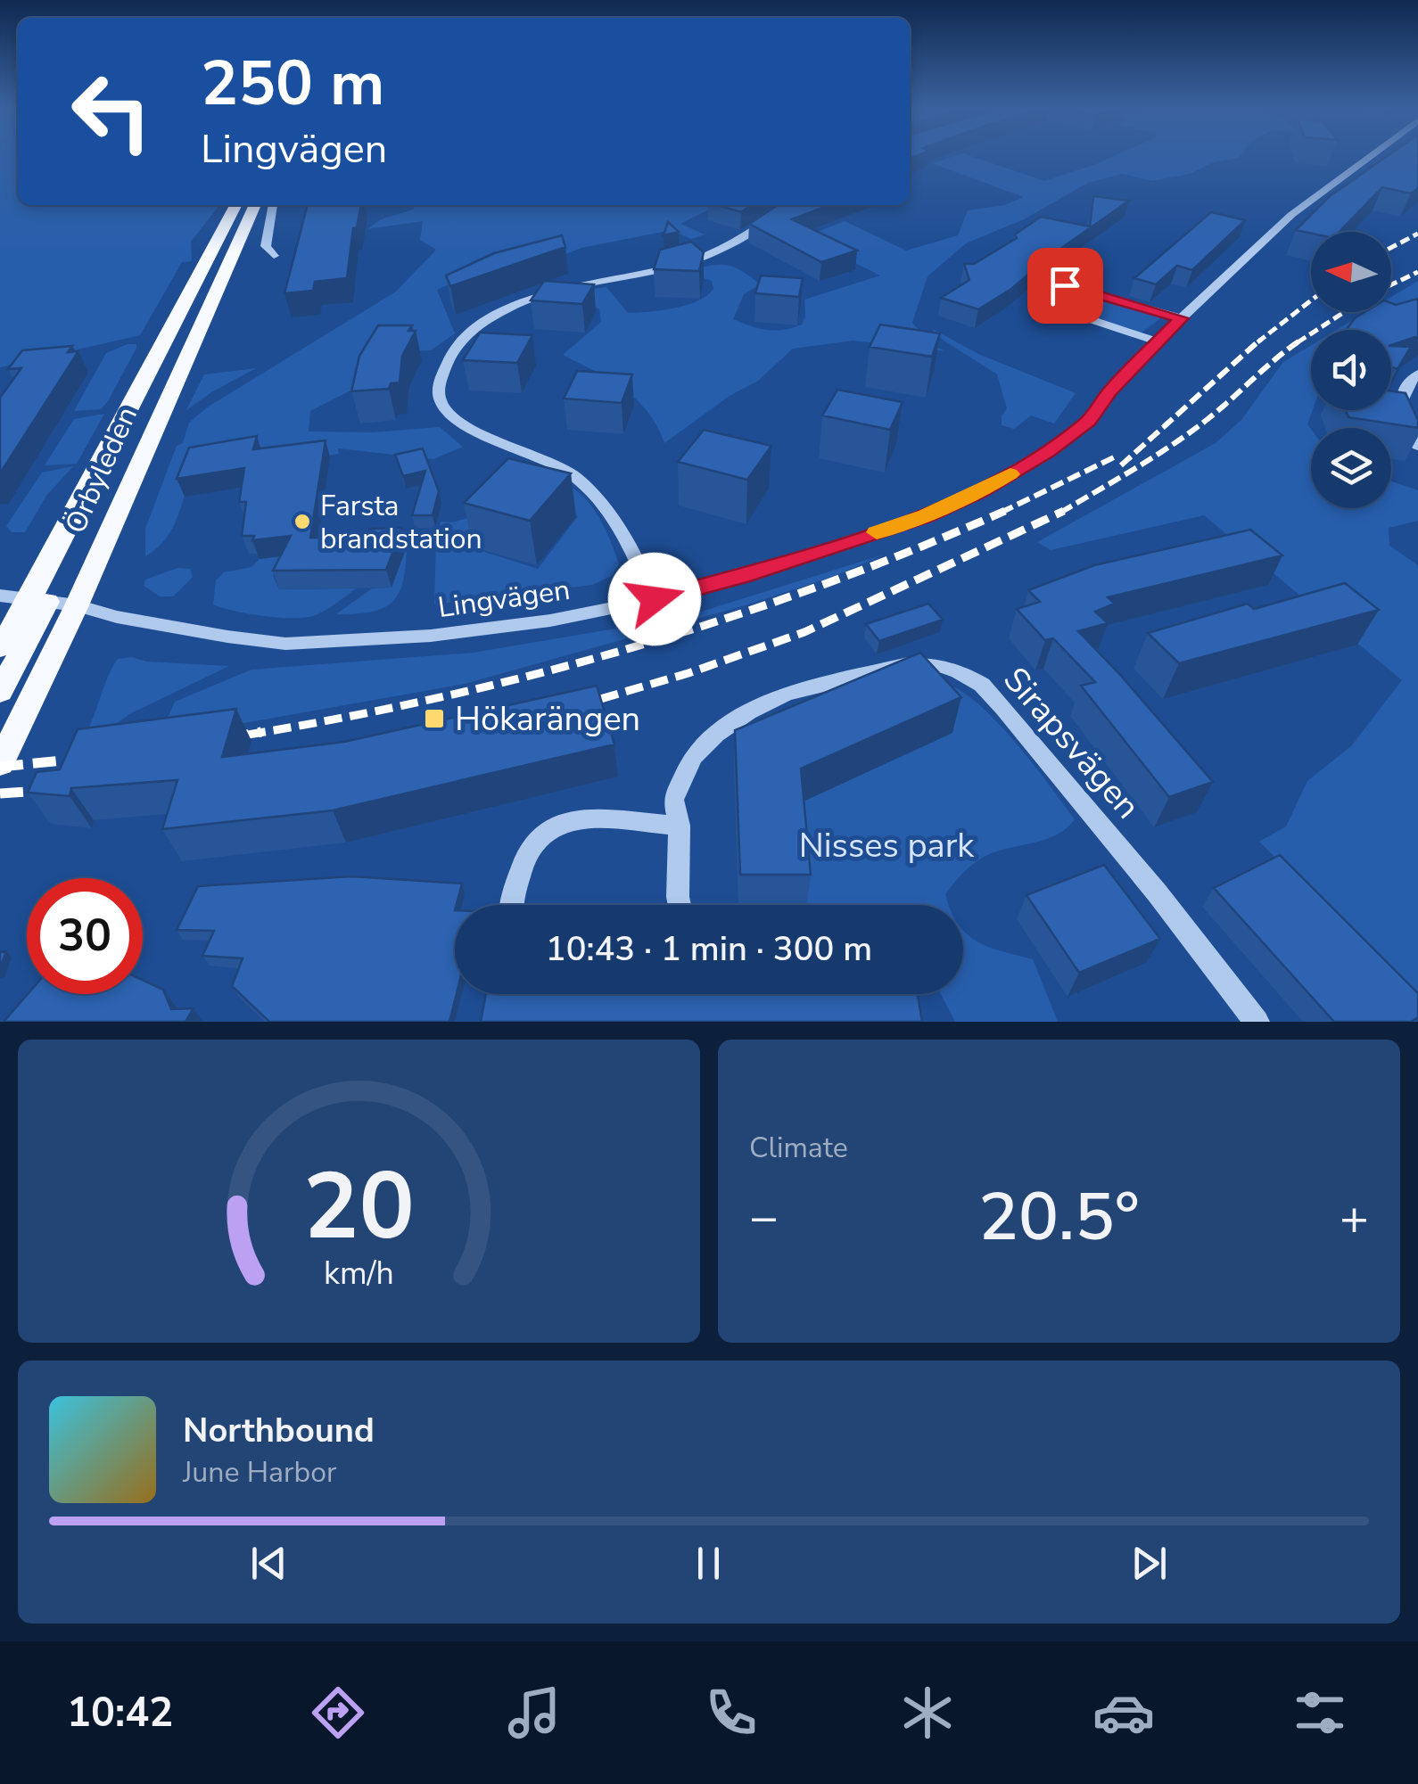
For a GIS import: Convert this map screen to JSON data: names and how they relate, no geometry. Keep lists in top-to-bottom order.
{
  "streets": {
    "main road": ["Örbyleden"],
    "street": ["Lingvägen", "Sirapsvägen"]
  },
  "crossings": [
    ["Örbyleden", "Lingvägen"]
  ],
  "parks": ["Nisses park"],
  "places": {
    "other": ["Farsta brandstation"],
    "transit": ["Hökarängen"]
  },
  "north": "left",
  "page": {
    "turn": ["250 m", "Lingvägen"],
    "limit": "30",
    "trip": "10:43 · 1 min · 300 m",
    "tile": "Climate",
    "heat": ["−", "20.5°", "+"],
    "song": ["Northbound", "June Harbor"],
    "tabs": "10:42",
    "gauge": ["20", "km/h"]
  }
}
